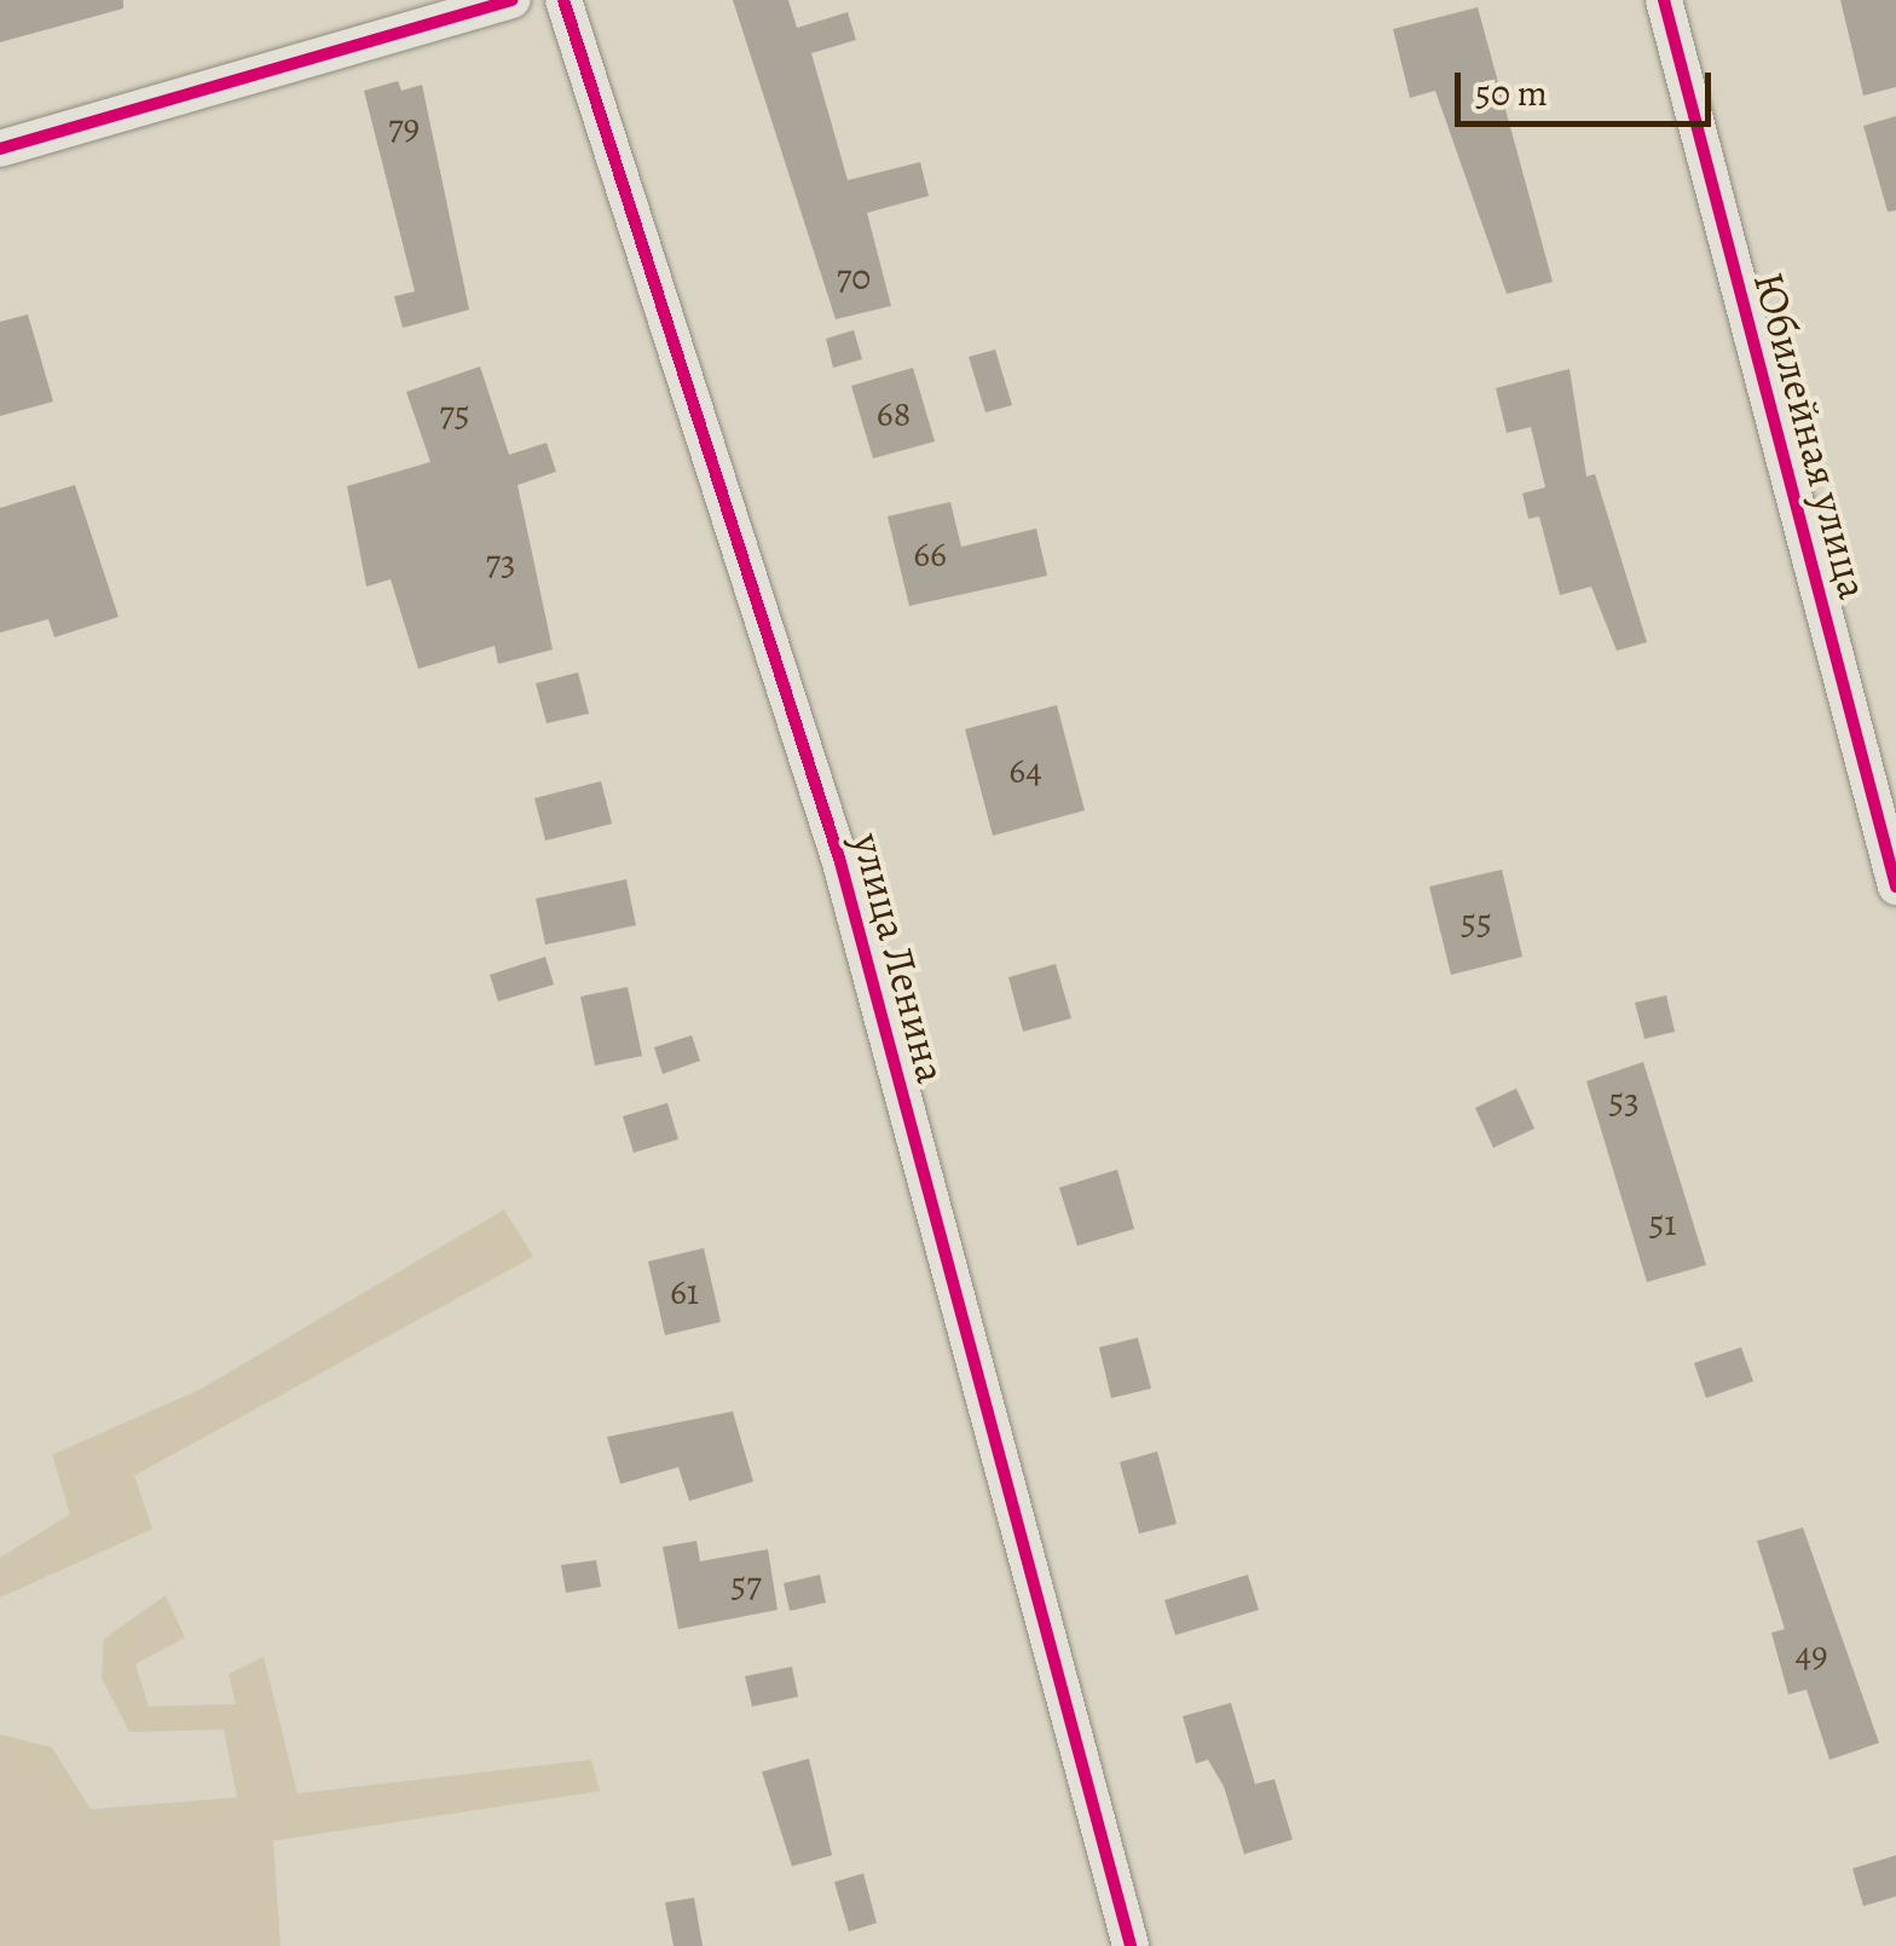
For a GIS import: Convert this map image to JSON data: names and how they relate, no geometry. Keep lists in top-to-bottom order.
{
  "streets": {
    "street": ["Юбилейная улица", "улица Ленина"]
  },
  "house_numbers": [
    "79",
    "70",
    "75",
    "68",
    "66",
    "73",
    "64",
    "55",
    "53",
    "51",
    "61",
    "57",
    "49"
  ],
  "scale_bar": "50 m"
}
